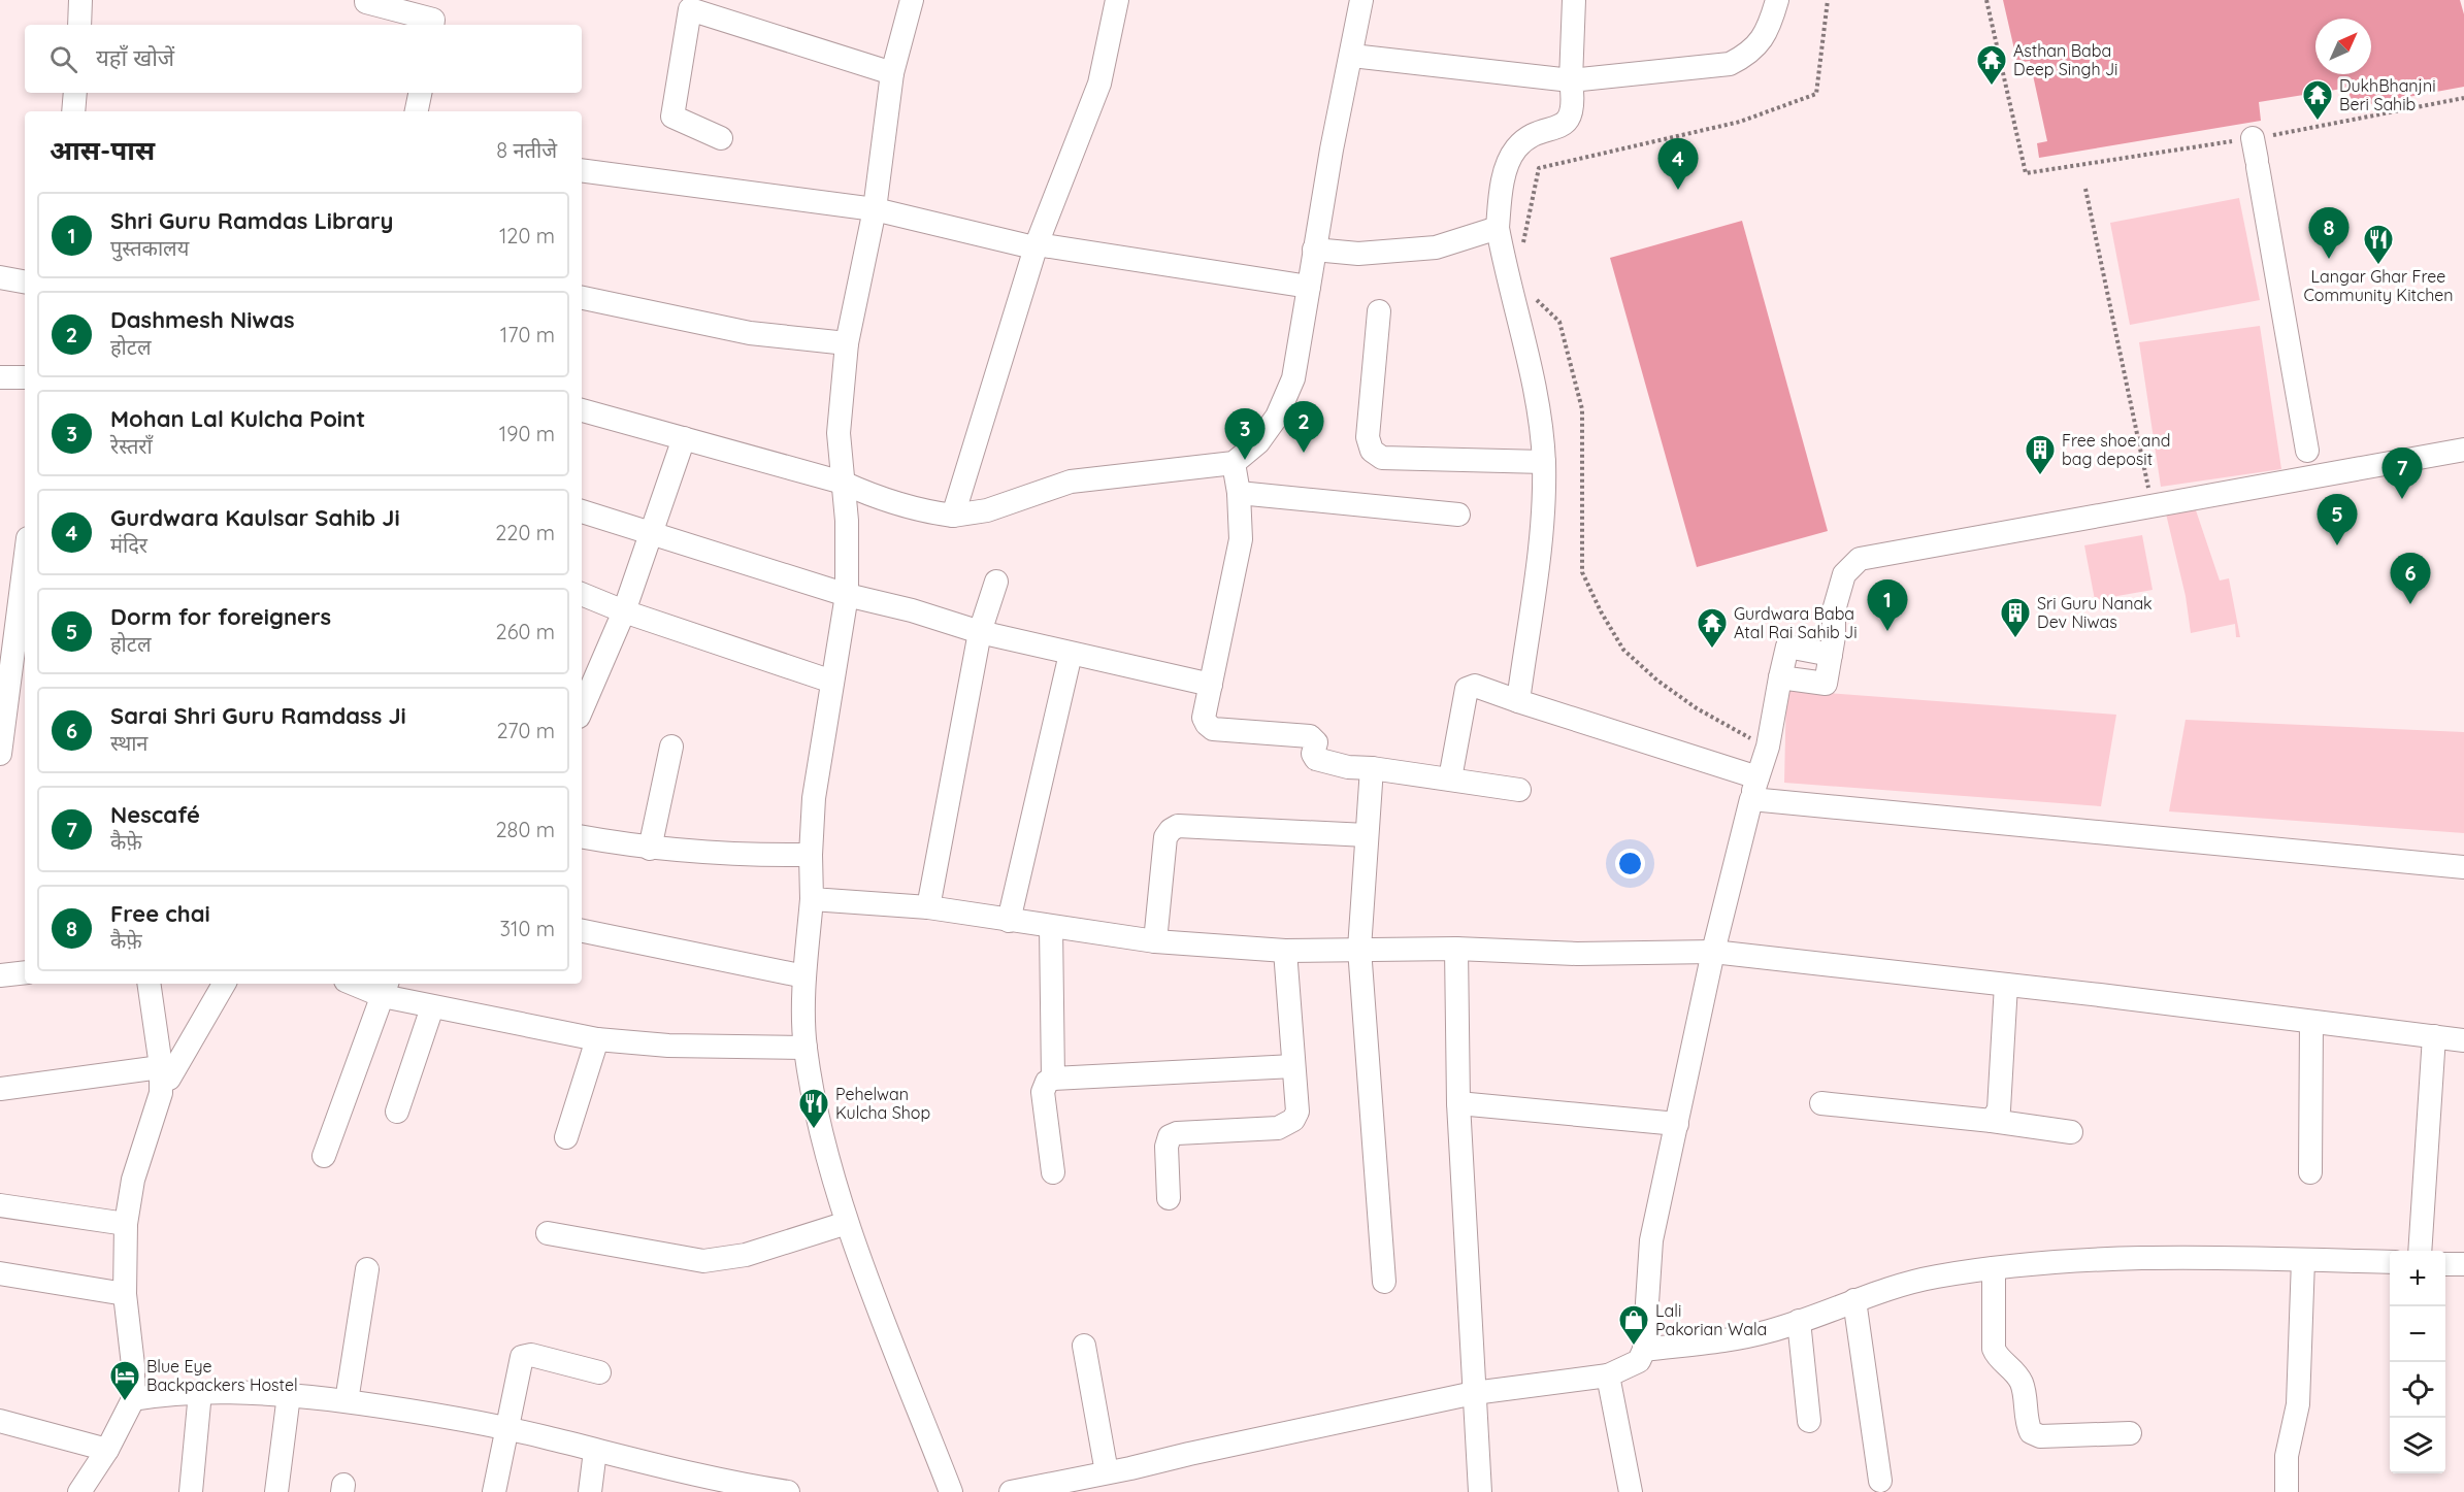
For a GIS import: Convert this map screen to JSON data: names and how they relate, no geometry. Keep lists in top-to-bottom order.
{
  "places": {
    "temple": ["Asthan Baba Deep Singh Ji", "DukhBhanjni Beri Sahib", "Gurdwara Baba Atal Rai Sahib Ji"],
    "restaurant": ["Langar Ghar Free Community Kitchen", "Pehelwan Kulcha Shop"],
    "building": ["Free shoe and bag deposit", "Sri Guru Nanak Dev Niwas"],
    "shop": ["Lali Pakorian Wala"],
    "hotel": ["Blue Eye Backpackers Hostel"]
  },
  "north": "top right",
  "page": {
    "search": "यहाँ खोजें",
    "heading": ["आस-पास", "8 नतीजे"],
    "pins": [
      "4",
      "8",
      "2",
      "3",
      "7",
      "5",
      "6",
      "1"
    ],
    "list": [
      {
        "mark": "1",
        "name": "Shri Guru Ramdas Library",
        "note": "पुस्तकालय",
        "value": "120 m"
      },
      {
        "mark": "2",
        "name": "Dashmesh Niwas",
        "note": "होटल",
        "value": "170 m"
      },
      {
        "mark": "3",
        "name": "Mohan Lal Kulcha Point",
        "note": "रेस्तराँ",
        "value": "190 m"
      },
      {
        "mark": "4",
        "name": "Gurdwara Kaulsar Sahib Ji",
        "note": "मंदिर",
        "value": "220 m"
      },
      {
        "mark": "5",
        "name": "Dorm for foreigners",
        "note": "होटल",
        "value": "260 m"
      },
      {
        "mark": "6",
        "name": "Sarai Shri Guru Ramdass Ji",
        "note": "स्थान",
        "value": "270 m"
      },
      {
        "mark": "7",
        "name": "Nescafé",
        "note": "कैफ़े",
        "value": "280 m"
      },
      {
        "mark": "8",
        "name": "Free chai",
        "note": "कैफ़े",
        "value": "310 m"
      }
    ],
    "map_buttons": ["+", "−"]
  }
}
